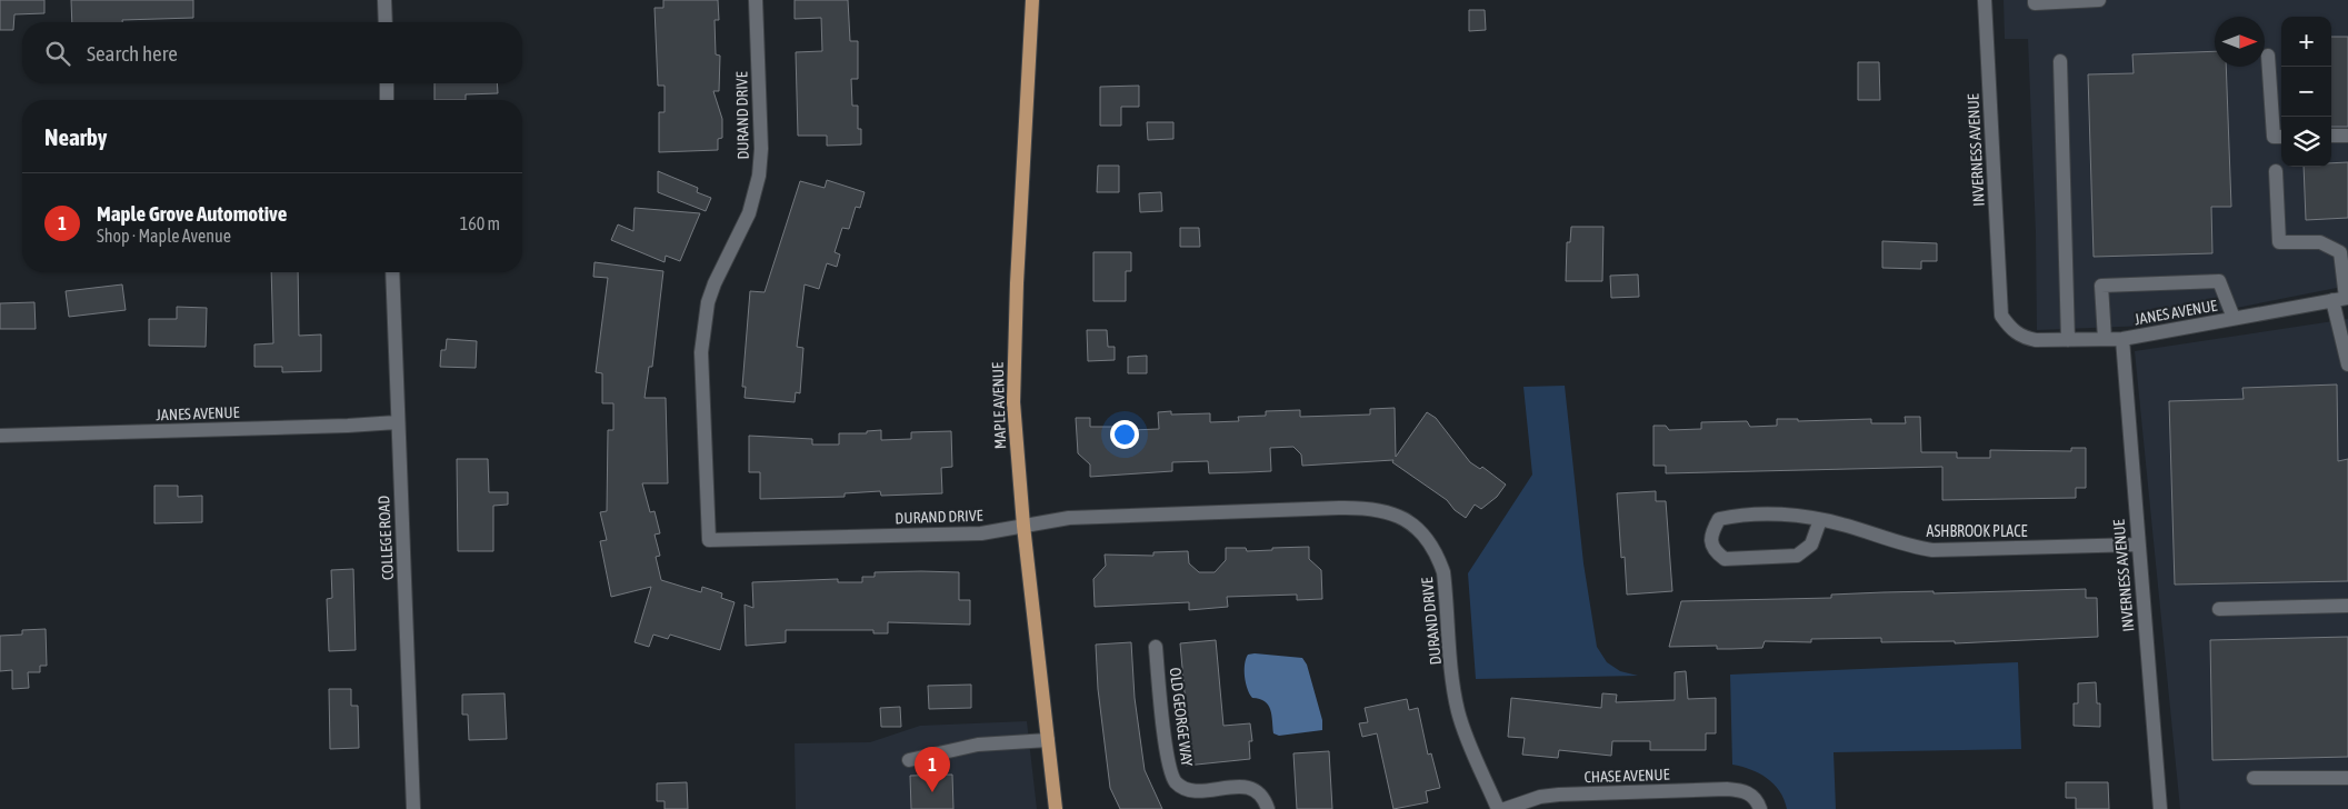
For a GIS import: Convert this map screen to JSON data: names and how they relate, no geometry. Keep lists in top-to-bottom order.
{
  "streets": {
    "main road": ["MAPLE AVENUE"],
    "street": [
      "DURAND DRIVE",
      "INVERNESS AVENUE",
      "JANES AVENUE",
      "ASHBROOK PLACE",
      "COLLEGE ROAD",
      "OLD GEORGE WAY",
      "CHASE AVENUE"
    ]
  },
  "crossings": [
    ["DURAND DRIVE", "MAPLE AVENUE"],
    ["INVERNESS AVENUE", "JANES AVENUE"],
    ["INVERNESS AVENUE", "ASHBROOK PLACE"],
    ["JANES AVENUE", "COLLEGE ROAD"]
  ],
  "north": "right",
  "page": {
    "map_buttons": ["+", "−"],
    "search": "Search here",
    "heading": "Nearby",
    "list": [
      {
        "mark": "1",
        "name": "Maple Grove Automotive",
        "note": "Shop · Maple Avenue",
        "value": "160 m"
      }
    ],
    "pins": "1"
  }
}
